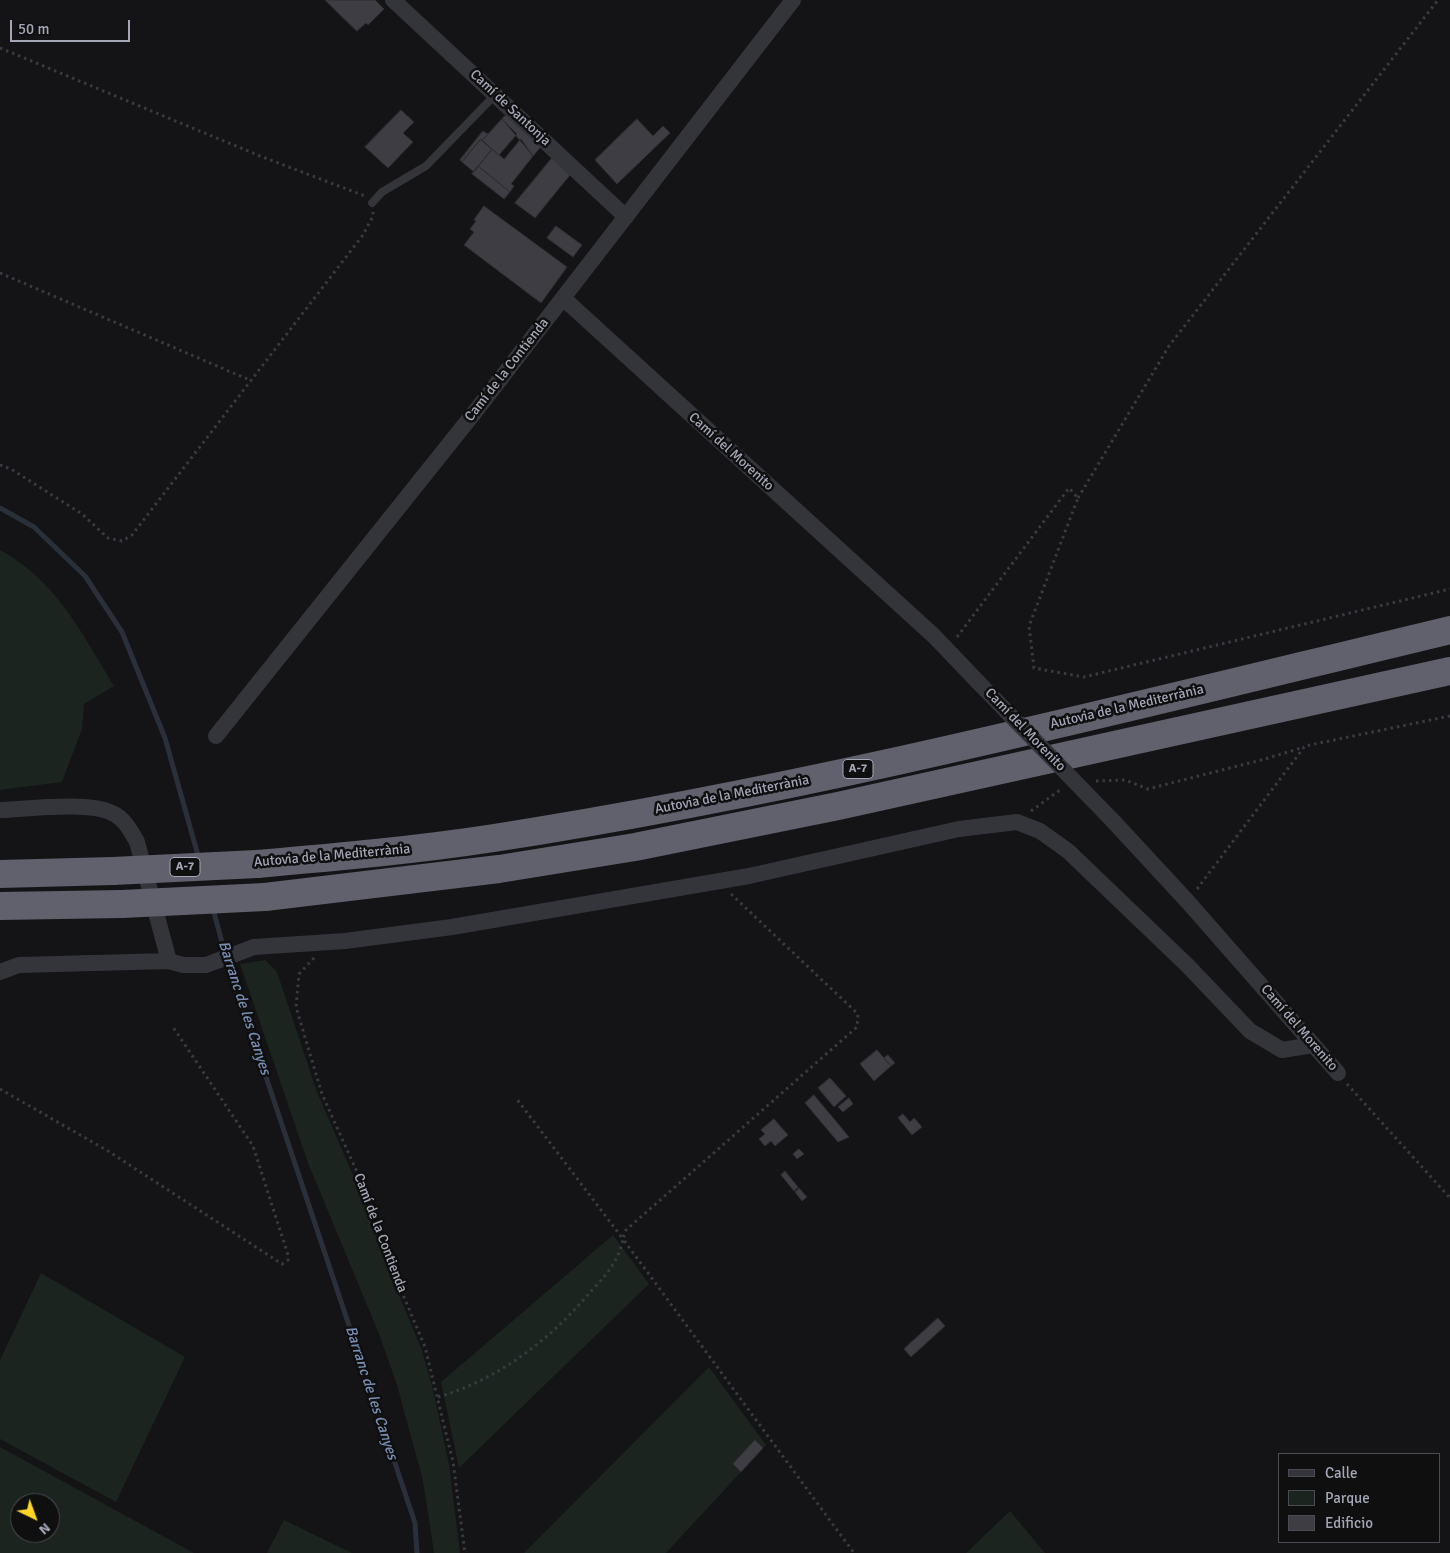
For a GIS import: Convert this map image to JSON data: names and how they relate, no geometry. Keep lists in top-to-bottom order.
{
  "streets": {
    "highway": ["Autovia de la Mediterrània", "A-7"],
    "street": ["Camí de Santonja", "Camí de la Contienda", "Camí del Morenito"]
  },
  "crossings": [
    ["Camí de Santonja", "Camí de la Contienda"],
    ["Camí de la Contienda", "Camí del Morenito"]
  ],
  "water": ["Barranc de les Canyes"],
  "legend": ["Calle", "Parque", "Edificio"],
  "scale_bar": "50 m",
  "north": "bottom right"
}
